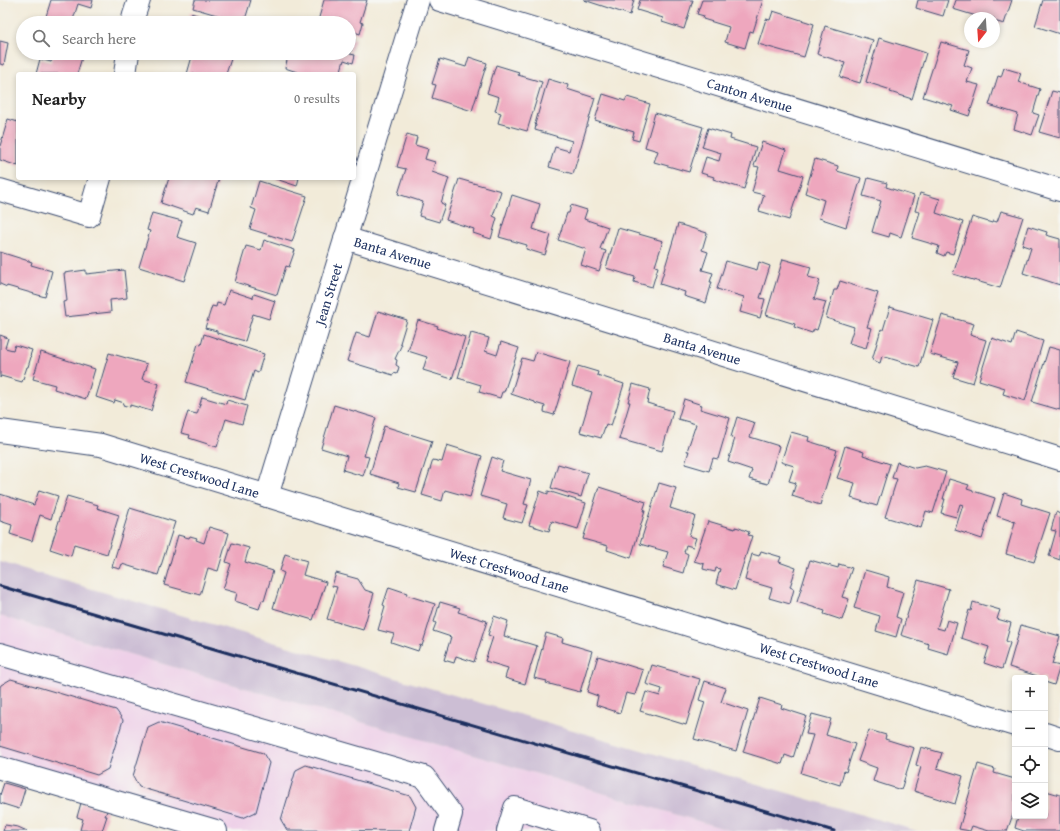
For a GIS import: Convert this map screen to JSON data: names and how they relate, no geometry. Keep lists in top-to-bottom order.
{
  "streets": {
    "street": [
      "Canton Avenue",
      "Banta Avenue",
      "Jean Street",
      "West Crestwood Lane"
    ]
  },
  "crossings": [
    ["Banta Avenue", "Jean Street"],
    ["Jean Street", "West Crestwood Lane"]
  ],
  "north": "bottom",
  "page": {
    "search": "Search here",
    "heading": ["Nearby", "0 results"],
    "map_buttons": ["+", "−"]
  }
}
